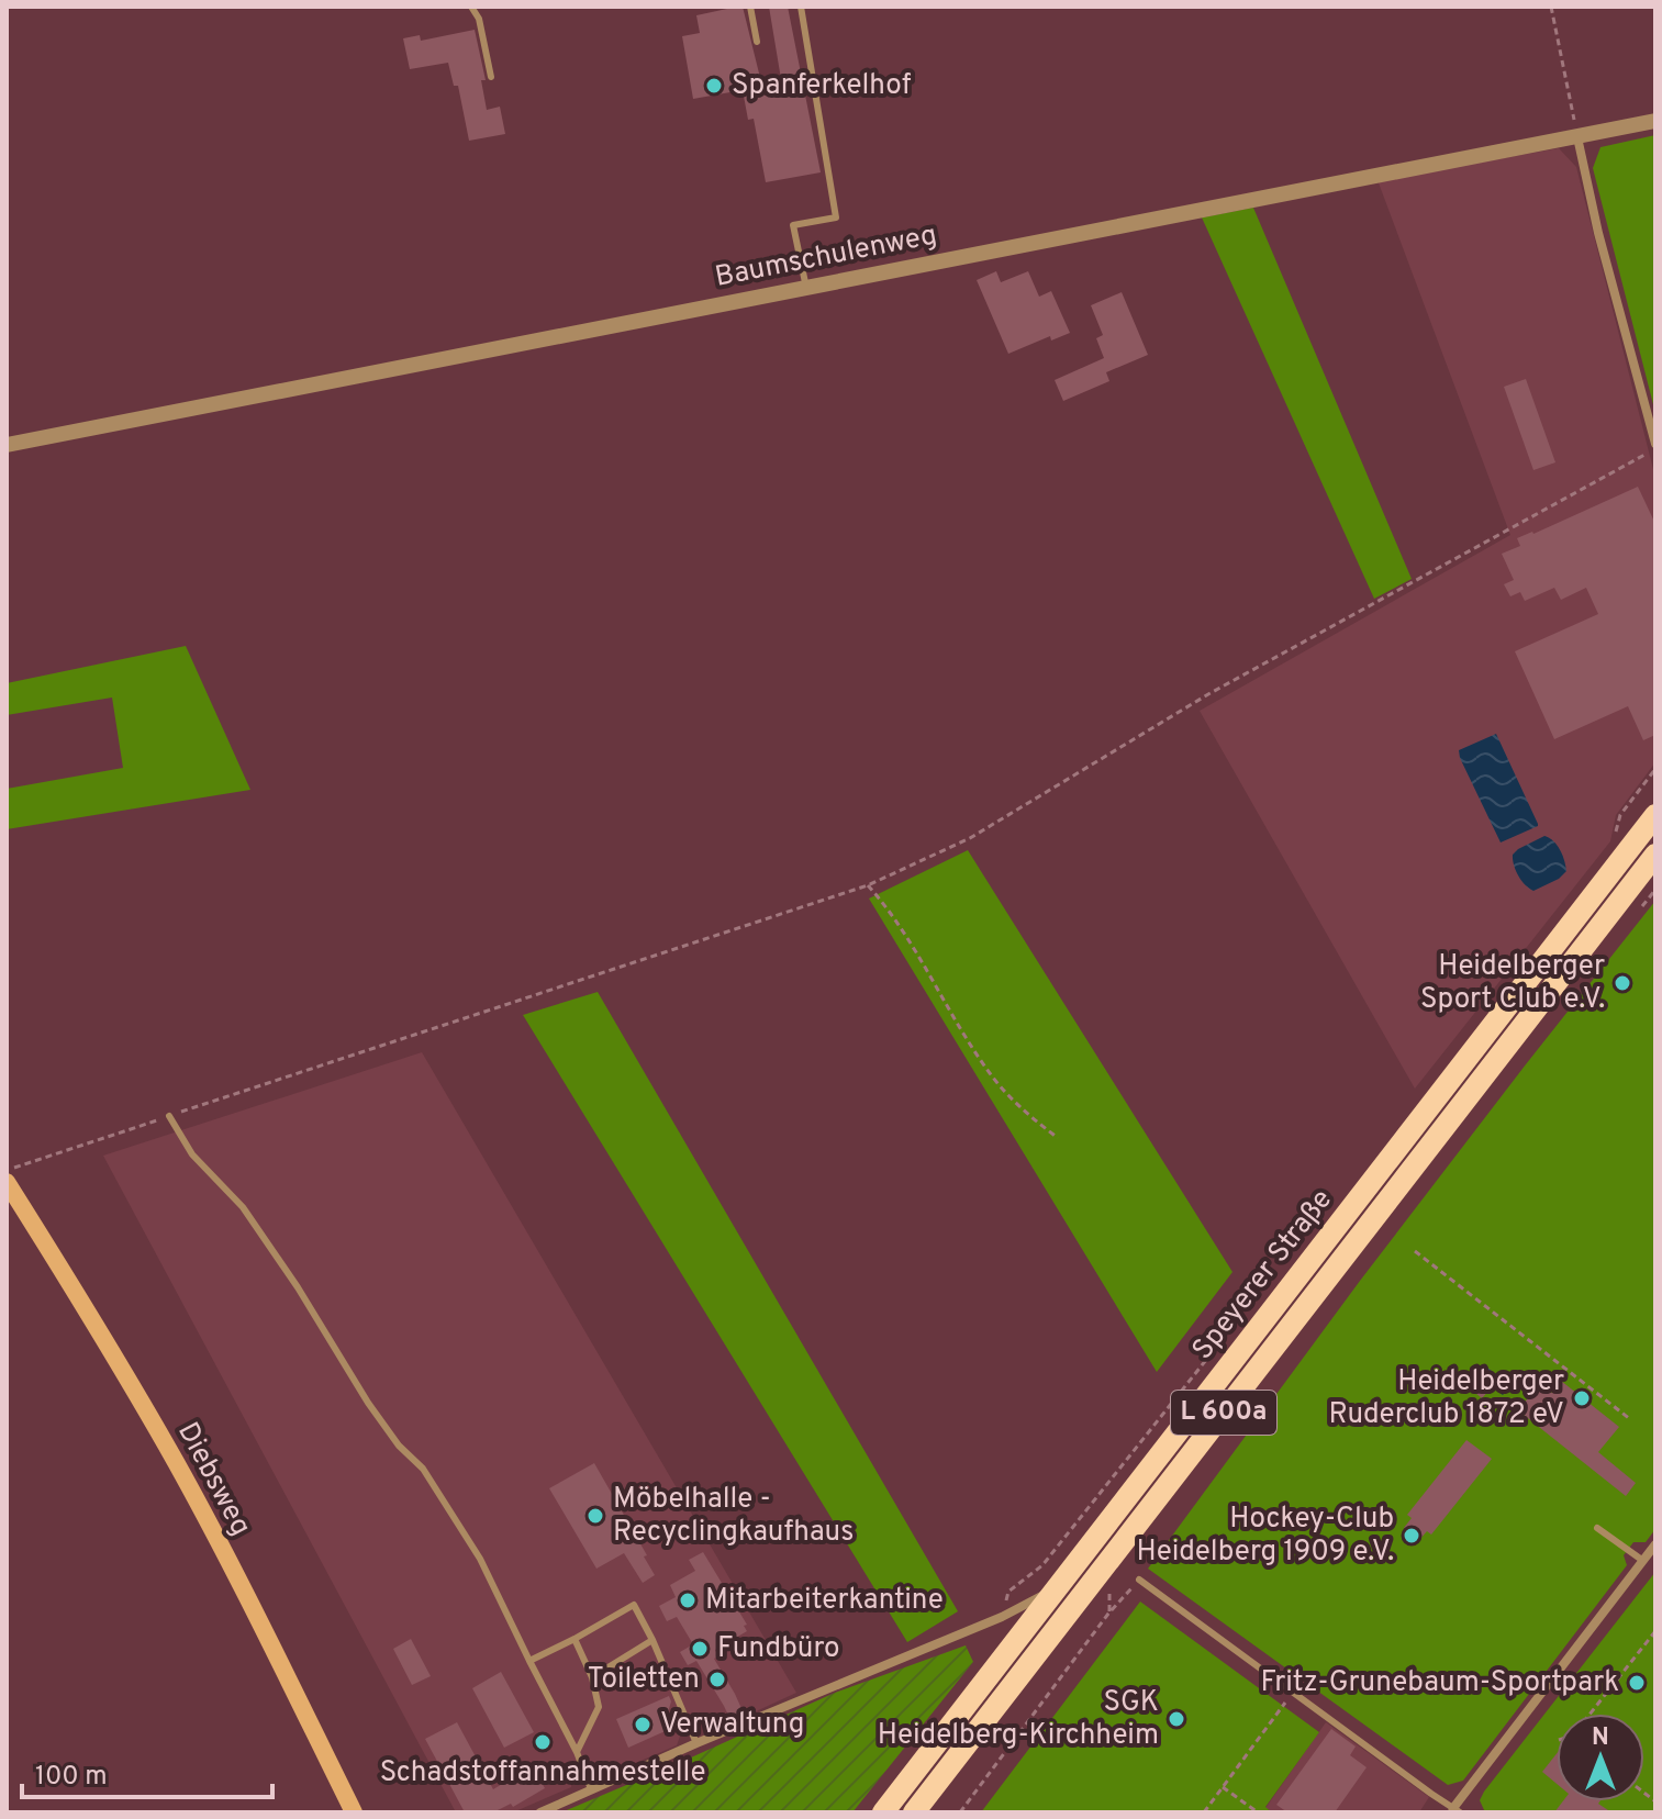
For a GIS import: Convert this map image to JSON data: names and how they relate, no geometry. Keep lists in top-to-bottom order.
{
  "streets": {
    "main road": ["Speyerer Straße", "L 600a", "Diebsweg"],
    "street": ["Baumschulenweg"]
  },
  "places": [
    "Spanferkelhof",
    "Heidelberger Sport Club e.V.",
    "Heidelberger Ruderclub 1872 eV",
    "Möbelhalle - Recyclingkaufhaus",
    "Hockey-Club Heidelberg 1909 e.V.",
    "Mitarbeiterkantine",
    "Fundbüro",
    "Toiletten",
    "Fritz-Grunebaum-Sportpark",
    "SGK Heidelberg-Kirchheim",
    "Verwaltung",
    "Schadstoffannahmestelle"
  ],
  "scale_bar": "100 m",
  "north": "top"
}
